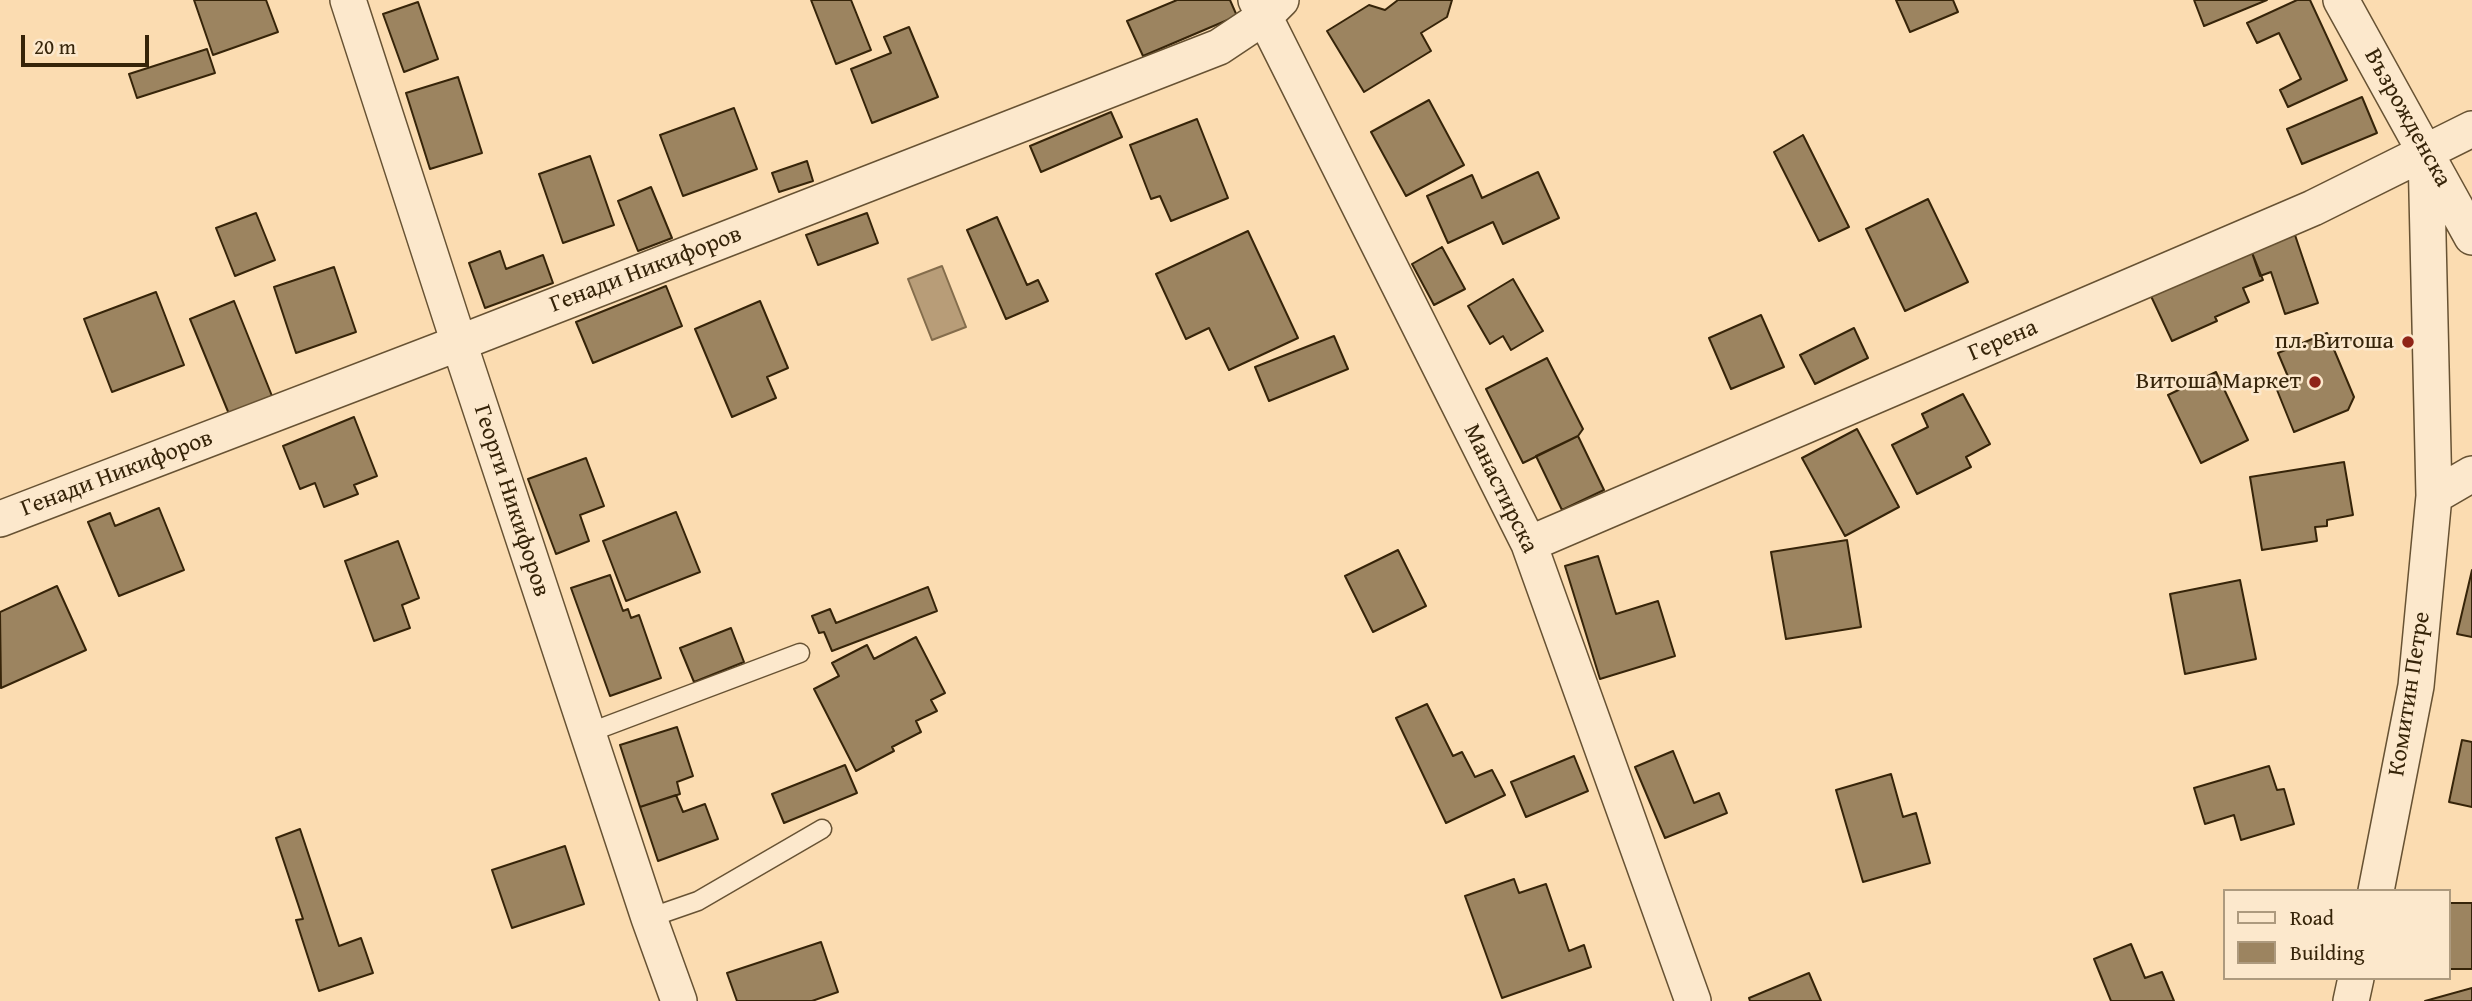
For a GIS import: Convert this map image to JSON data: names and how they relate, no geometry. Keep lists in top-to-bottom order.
{
  "streets": {
    "street": [
      "Възрожденска",
      "Генади Никифоров",
      "Герена",
      "Манастирска",
      "Георги Никифоров",
      "Комитин Петре"
    ]
  },
  "crossings": [
    ["Възрожденска", "Герена"],
    ["Възрожденска", "Комитин Петре"],
    ["Генади Никифоров", "Манастирска"],
    ["Генади Никифоров", "Георги Никифоров"],
    ["Герена", "Манастирска"],
    ["Герена", "Комитин Петре"]
  ],
  "places": ["пл. Витоша", "Витоша Маркет"],
  "legend": ["Road", "Building"],
  "scale_bar": "20 m"
}
